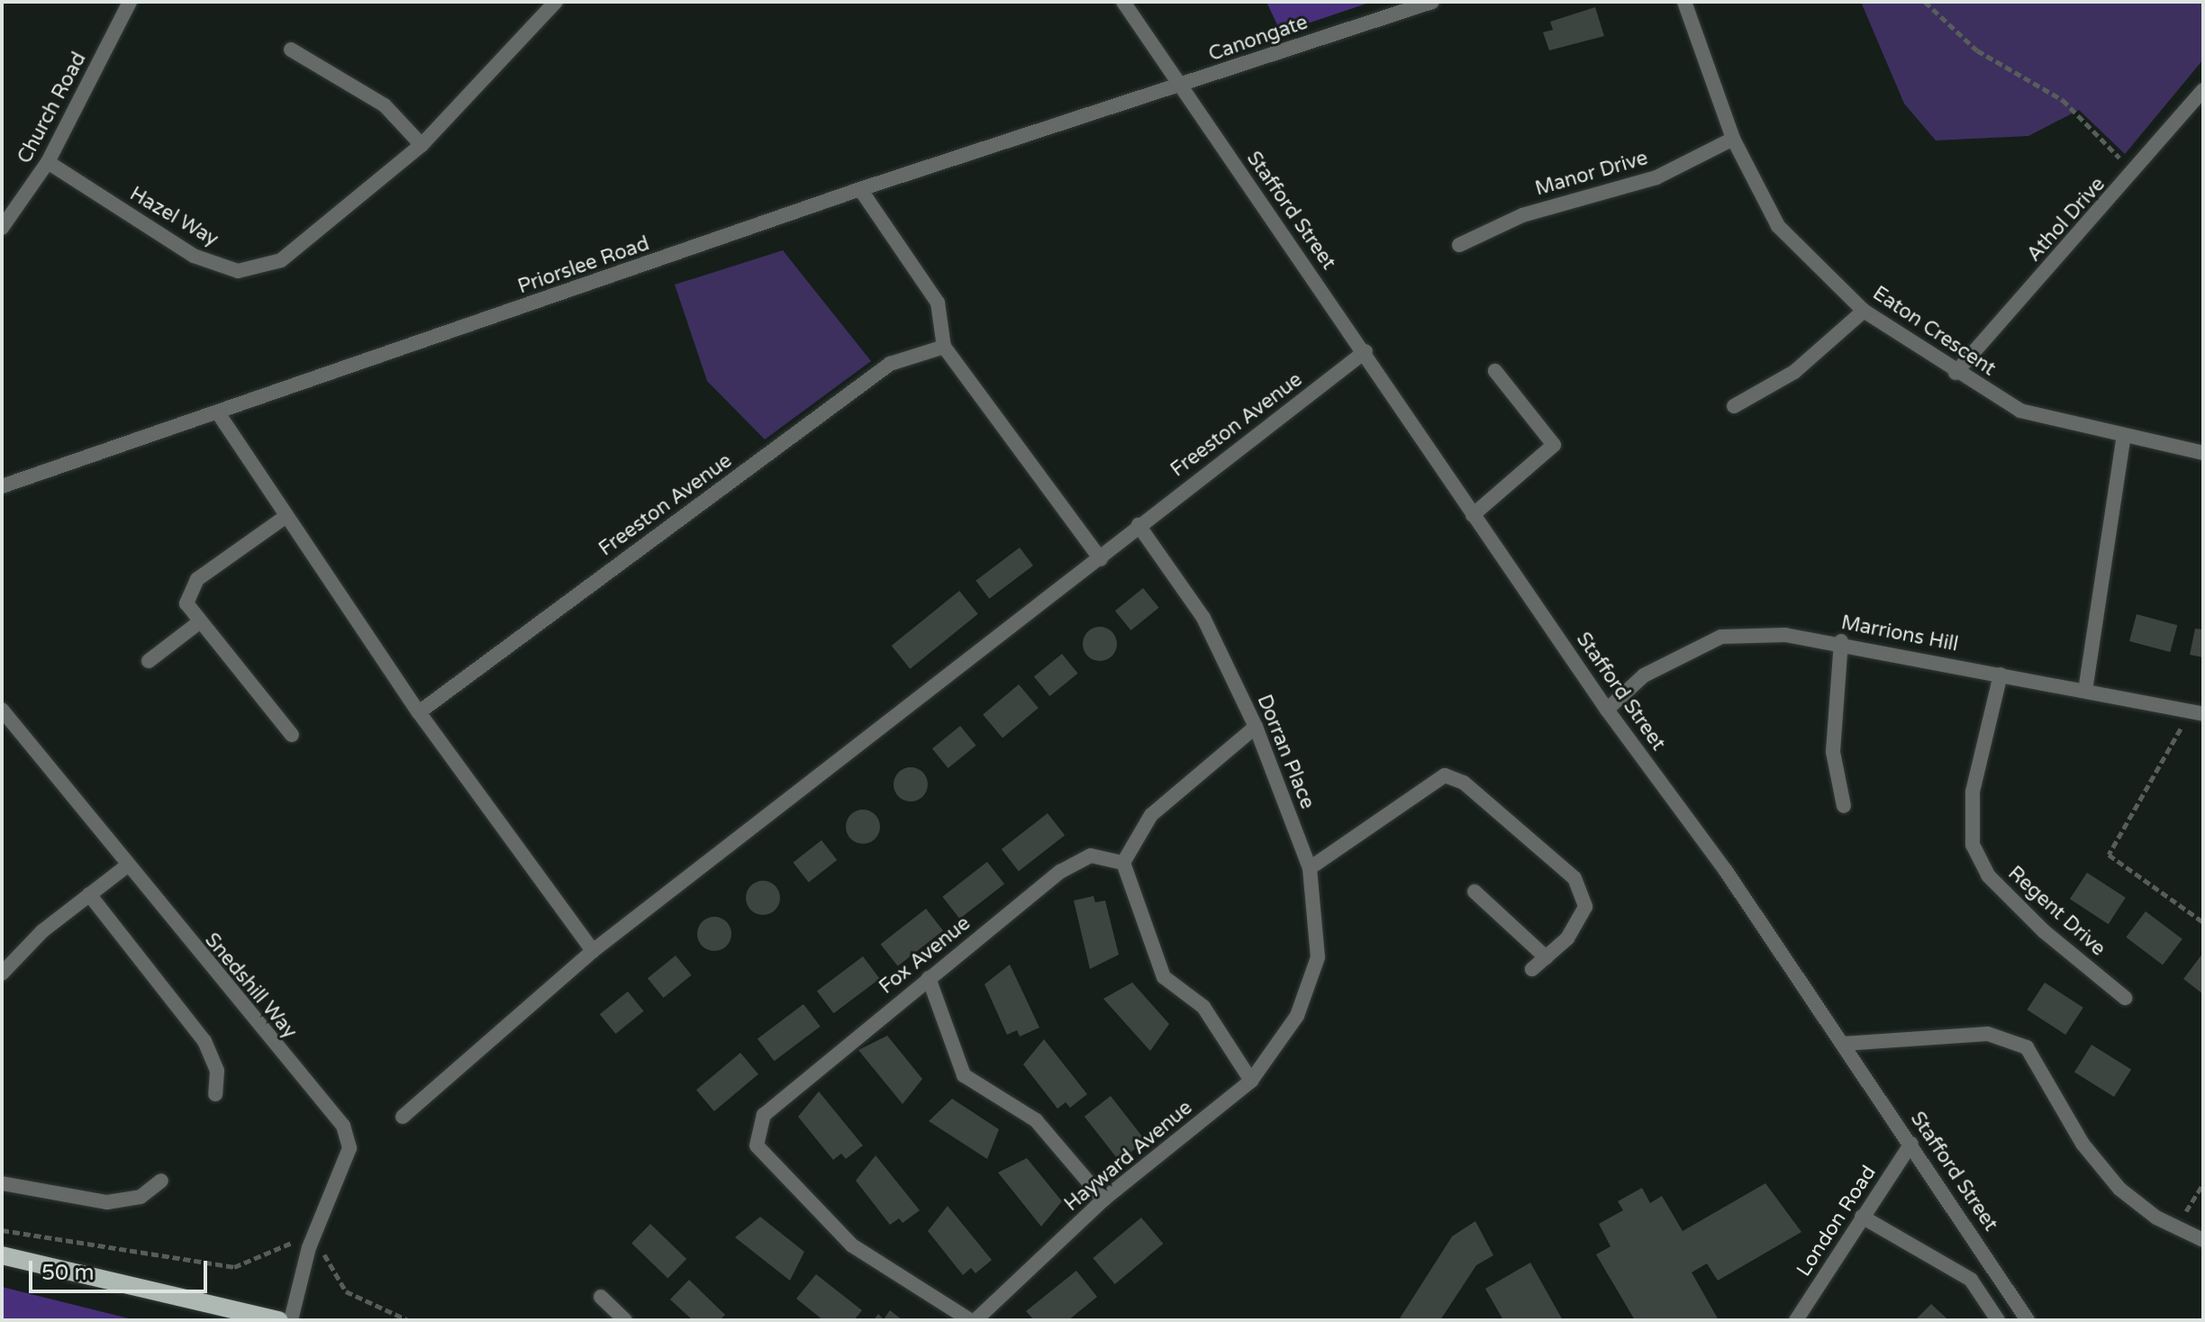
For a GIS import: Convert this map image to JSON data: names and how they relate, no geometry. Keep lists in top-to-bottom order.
{
  "streets": {
    "street": [
      "Canongate",
      "Church Road",
      "Manor Drive",
      "Stafford Street",
      "Hazel Way",
      "Athol Drive",
      "Priorslee Road",
      "Eaton Crescent",
      "Freeston Avenue",
      "Marrions Hill",
      "Dorran Place",
      "Regent Drive",
      "Fox Avenue",
      "Snedshill Way",
      "Hayward Avenue",
      "London Road"
    ]
  },
  "crossings": [
    ["Canongate", "Stafford Street"],
    ["Canongate", "Priorslee Road"],
    ["Church Road", "Hazel Way"],
    ["Manor Drive", "Eaton Crescent"],
    ["Stafford Street", "Priorslee Road"],
    ["Stafford Street", "Freeston Avenue"],
    ["Stafford Street", "Marrions Hill"],
    ["Stafford Street", "London Road"],
    ["Athol Drive", "Eaton Crescent"],
    ["Freeston Avenue", "Dorran Place"],
    ["Marrions Hill", "Regent Drive"],
    ["Dorran Place", "Hayward Avenue"],
    ["Fox Avenue", "Hayward Avenue"]
  ],
  "scale_bar": "50 m"
}
